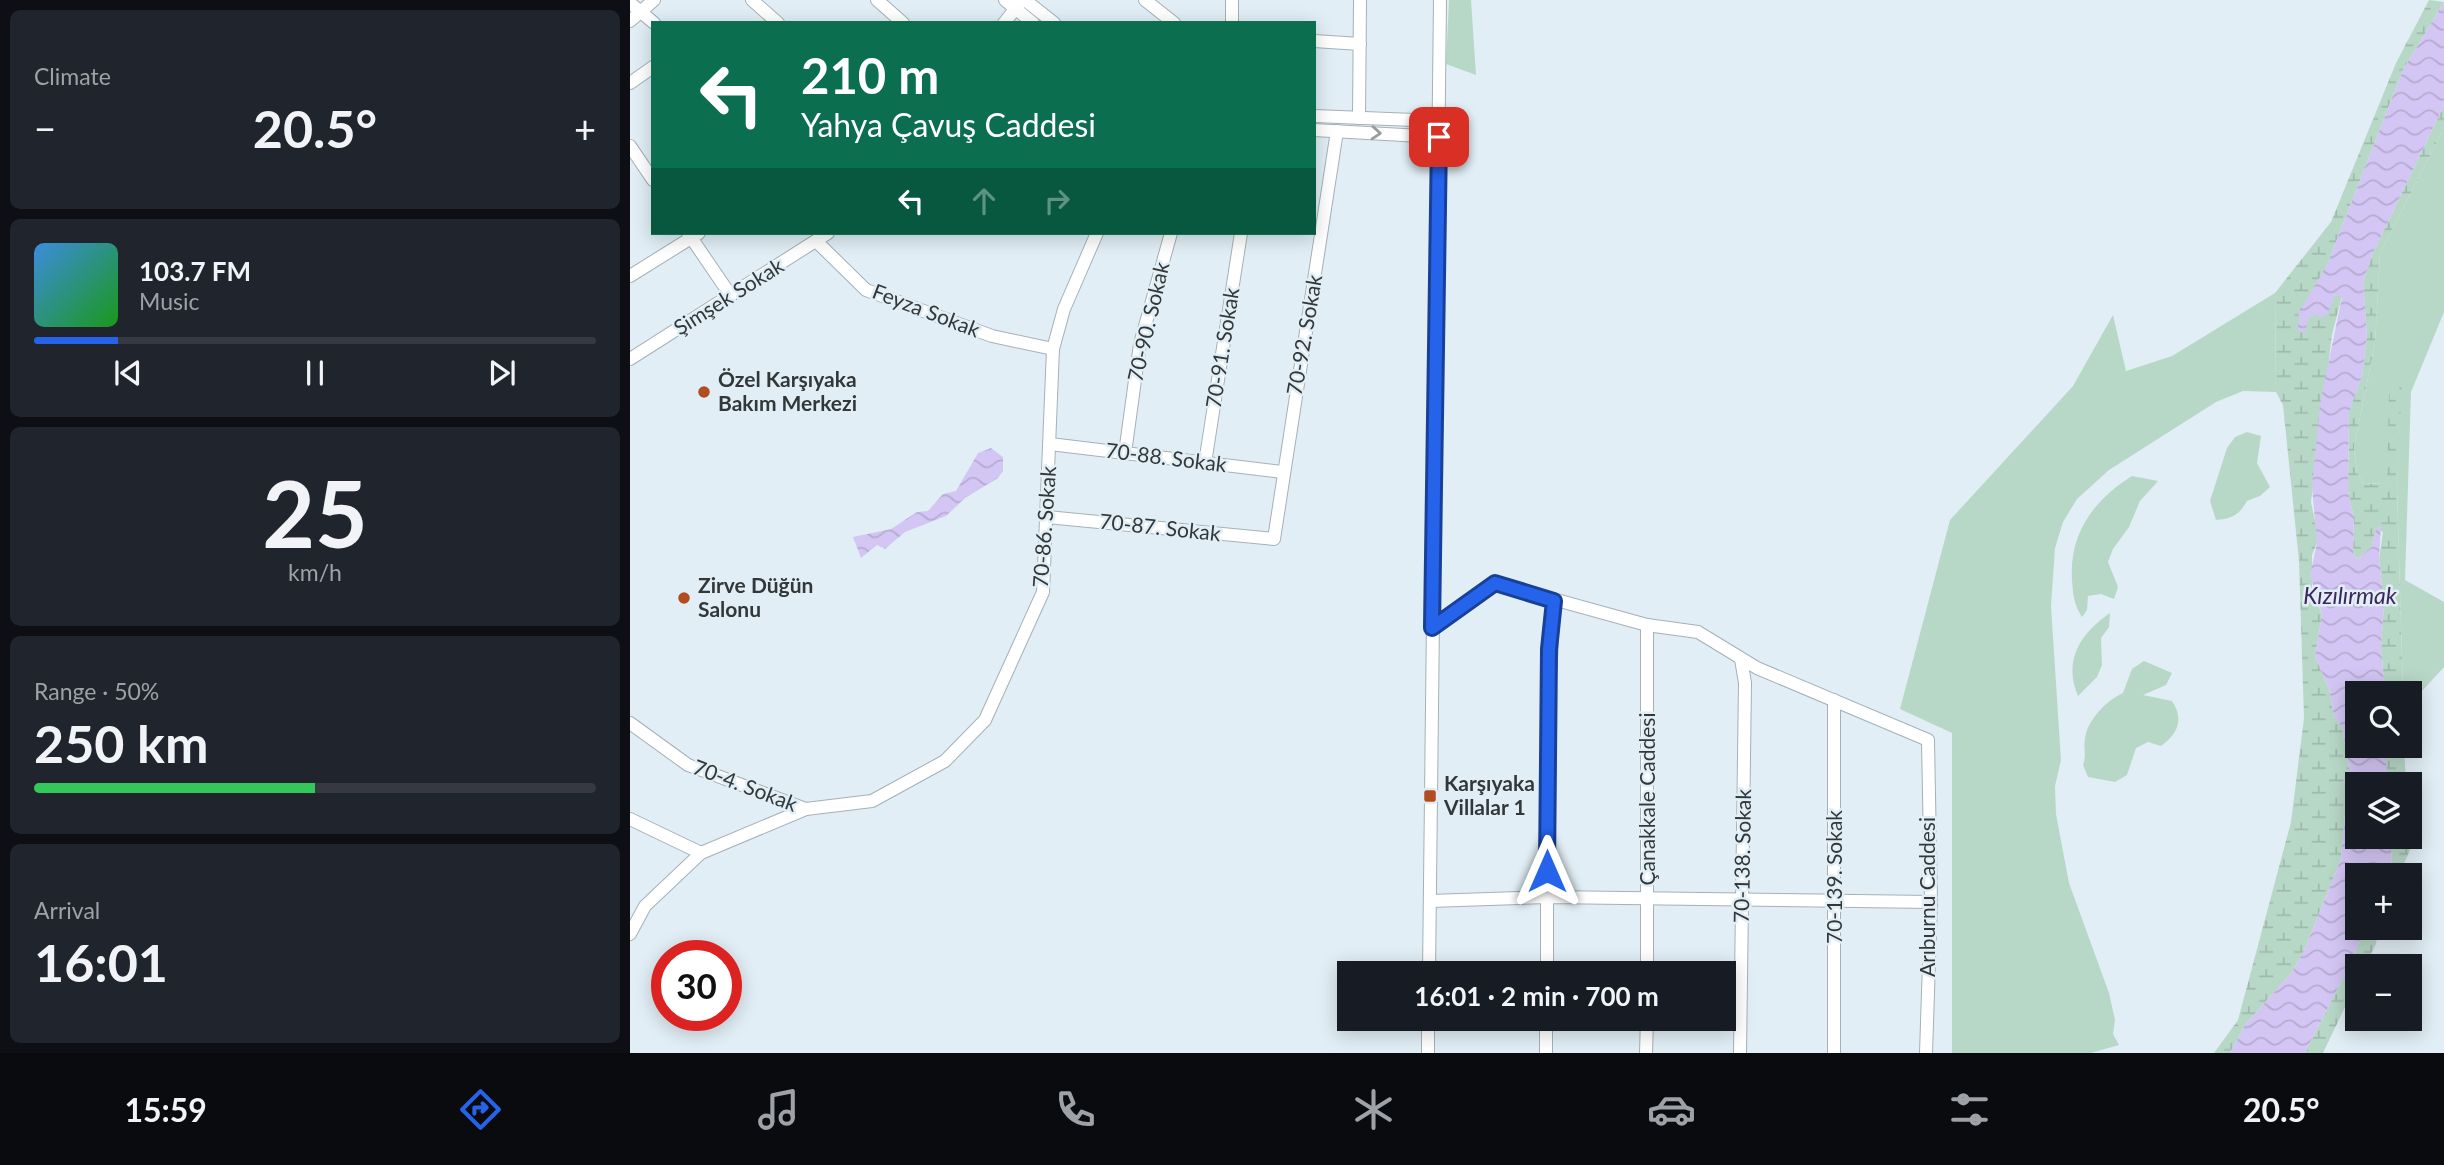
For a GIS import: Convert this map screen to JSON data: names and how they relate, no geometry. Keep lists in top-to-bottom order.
{
  "streets": {
    "street": [
      "Şimşek Sokak",
      "Feyza Sokak",
      "70-90. Sokak",
      "70-92. Sokak",
      "70-91. Sokak",
      "70-88. Sokak",
      "70-86. Sokak",
      "70-87. Sokak",
      "70-4. Sokak",
      "Çanakkale Caddesi",
      "70-138. Sokak",
      "70-139. Sokak",
      "Arıburnu Caddesi"
    ]
  },
  "crossings": [
    ["Şimşek Sokak", "Feyza Sokak"],
    ["Feyza Sokak", "70-86. Sokak"],
    ["70-90. Sokak", "70-88. Sokak"],
    ["70-92. Sokak", "70-88. Sokak"],
    ["70-92. Sokak", "70-87. Sokak"],
    ["70-91. Sokak", "70-88. Sokak"],
    ["70-88. Sokak", "70-86. Sokak"],
    ["70-86. Sokak", "70-87. Sokak"],
    ["70-86. Sokak", "70-4. Sokak"],
    ["70-139. Sokak", "Arıburnu Caddesi"]
  ],
  "water": ["Kızılırmak"],
  "places": {
    "other": ["Özel Karşıyaka Bakım Merkezi", "Zirve Düğün Salonu"],
    "transit": ["Karşıyaka Villalar 1"]
  },
  "page": {
    "tile": [
      "Climate",
      ["25", "km/h"],
      ["Range · 50%", "250 km"],
      ["Arrival", "16:01"]
    ],
    "turn": ["210 m", "Yahya Çavuş Caddesi"],
    "heat": ["−", "20.5°", "+"],
    "song": ["103.7 FM", "Music"],
    "map_buttons": ["+", "−"],
    "limit": "30",
    "trip": "16:01 · 2 min · 700 m",
    "tabs": ["15:59", "20.5°"]
  }
}
